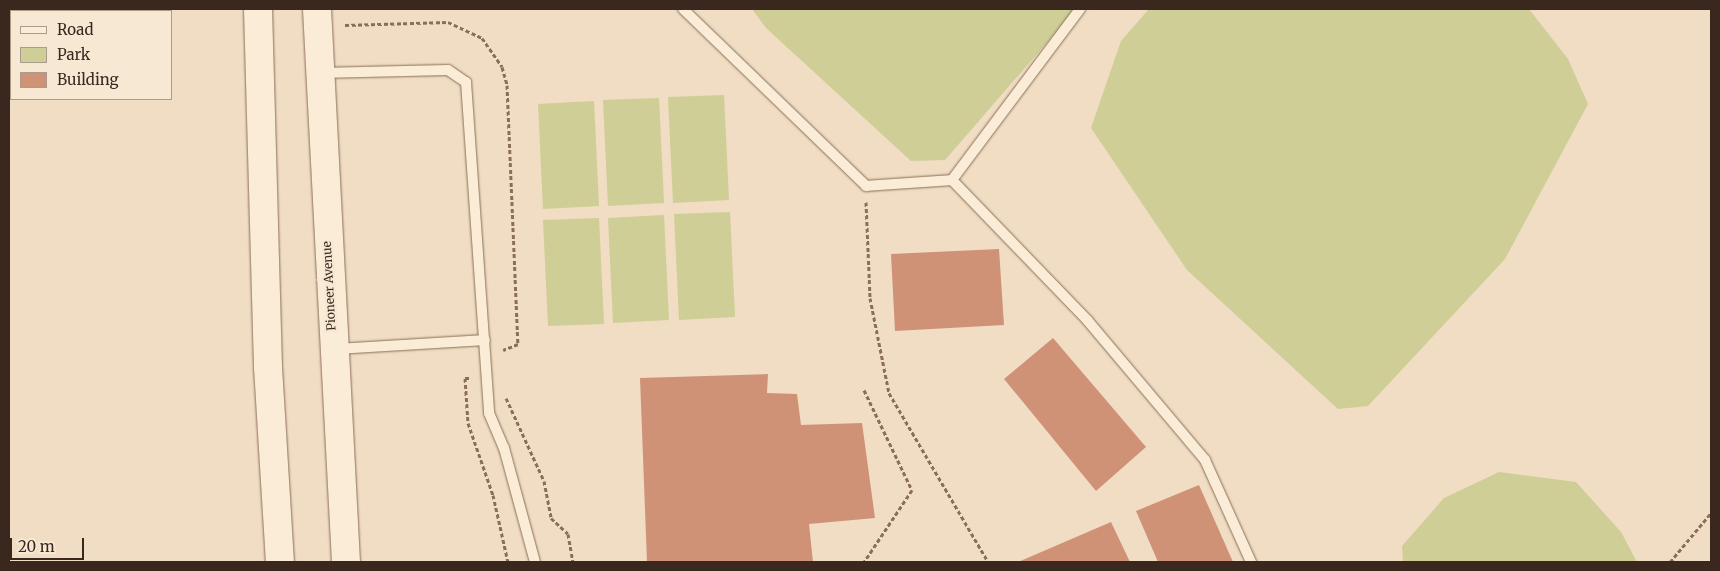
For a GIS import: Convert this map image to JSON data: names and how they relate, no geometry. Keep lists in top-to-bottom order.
{
  "streets": {
    "street": ["Pioneer Avenue"]
  },
  "legend": ["Road", "Park", "Building"],
  "scale_bar": "20 m"
}
